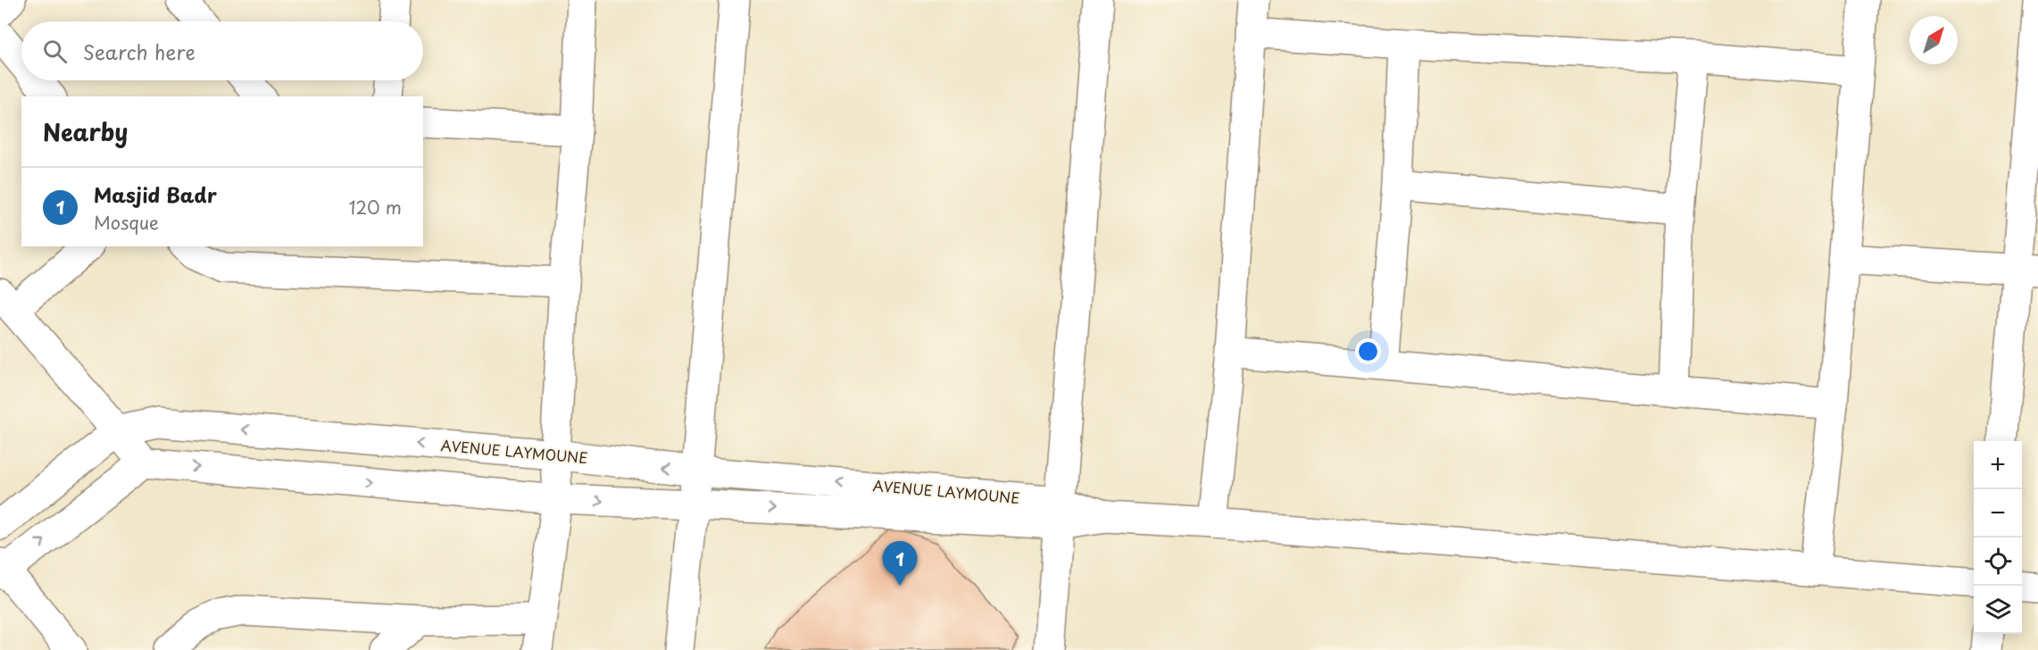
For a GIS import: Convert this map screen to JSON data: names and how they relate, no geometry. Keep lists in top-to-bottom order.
{
  "streets": {
    "street": ["AVENUE LAYMOUNE"]
  },
  "north": "top right",
  "page": {
    "search": "Search here",
    "heading": "Nearby",
    "list": [
      {
        "mark": "1",
        "name": "Masjid Badr",
        "note": "Mosque",
        "value": "120 m"
      }
    ],
    "map_buttons": ["+", "−"],
    "pins": "1"
  }
}
